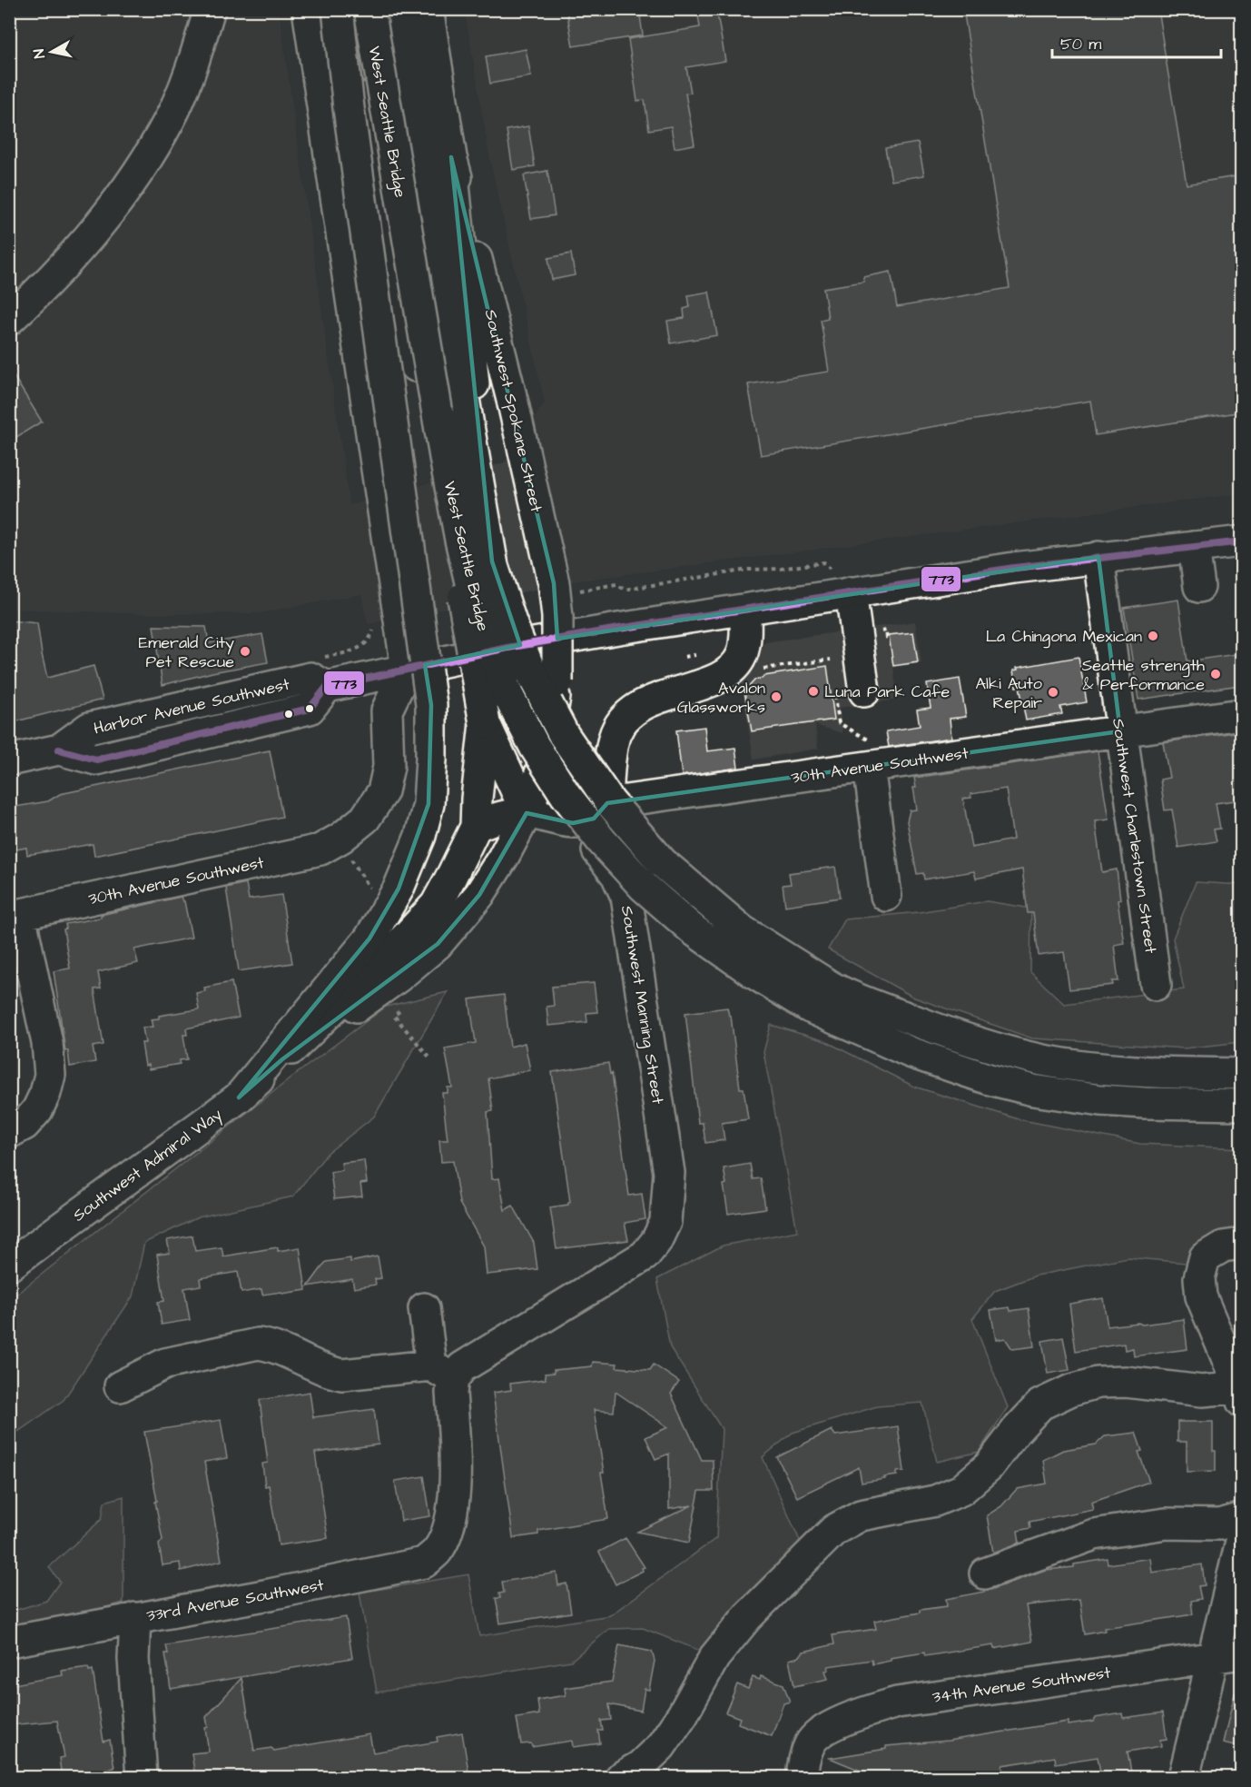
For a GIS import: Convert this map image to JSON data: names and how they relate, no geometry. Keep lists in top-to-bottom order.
{
  "streets": {
    "main road": [
      "West Seattle Bridge",
      "Southwest Spokane Street",
      "Harbor Avenue Southwest",
      "30th Avenue Southwest",
      "Southwest Charlestown Street",
      "Southwest Manning Street",
      "Southwest Admiral Way",
      "33rd Avenue Southwest",
      "34th Avenue Southwest"
    ]
  },
  "crossings": [
    ["Southwest Spokane Street", "Southwest Admiral Way"],
    ["Harbor Avenue Southwest", "Southwest Charlestown Street"],
    ["30th Avenue Southwest", "Southwest Charlestown Street"],
    ["Southwest Manning Street", "33rd Avenue Southwest"]
  ],
  "places": [
    "La Chingona Mexican",
    "Emerald City Pet Rescue",
    "Seattle strength & Performance",
    "Luna Park Cafe",
    "Alki Auto Repair",
    "Avalon Glassworks"
  ],
  "lines": ["transit line 773"],
  "scale_bar": "50 m",
  "north": "left"
}
